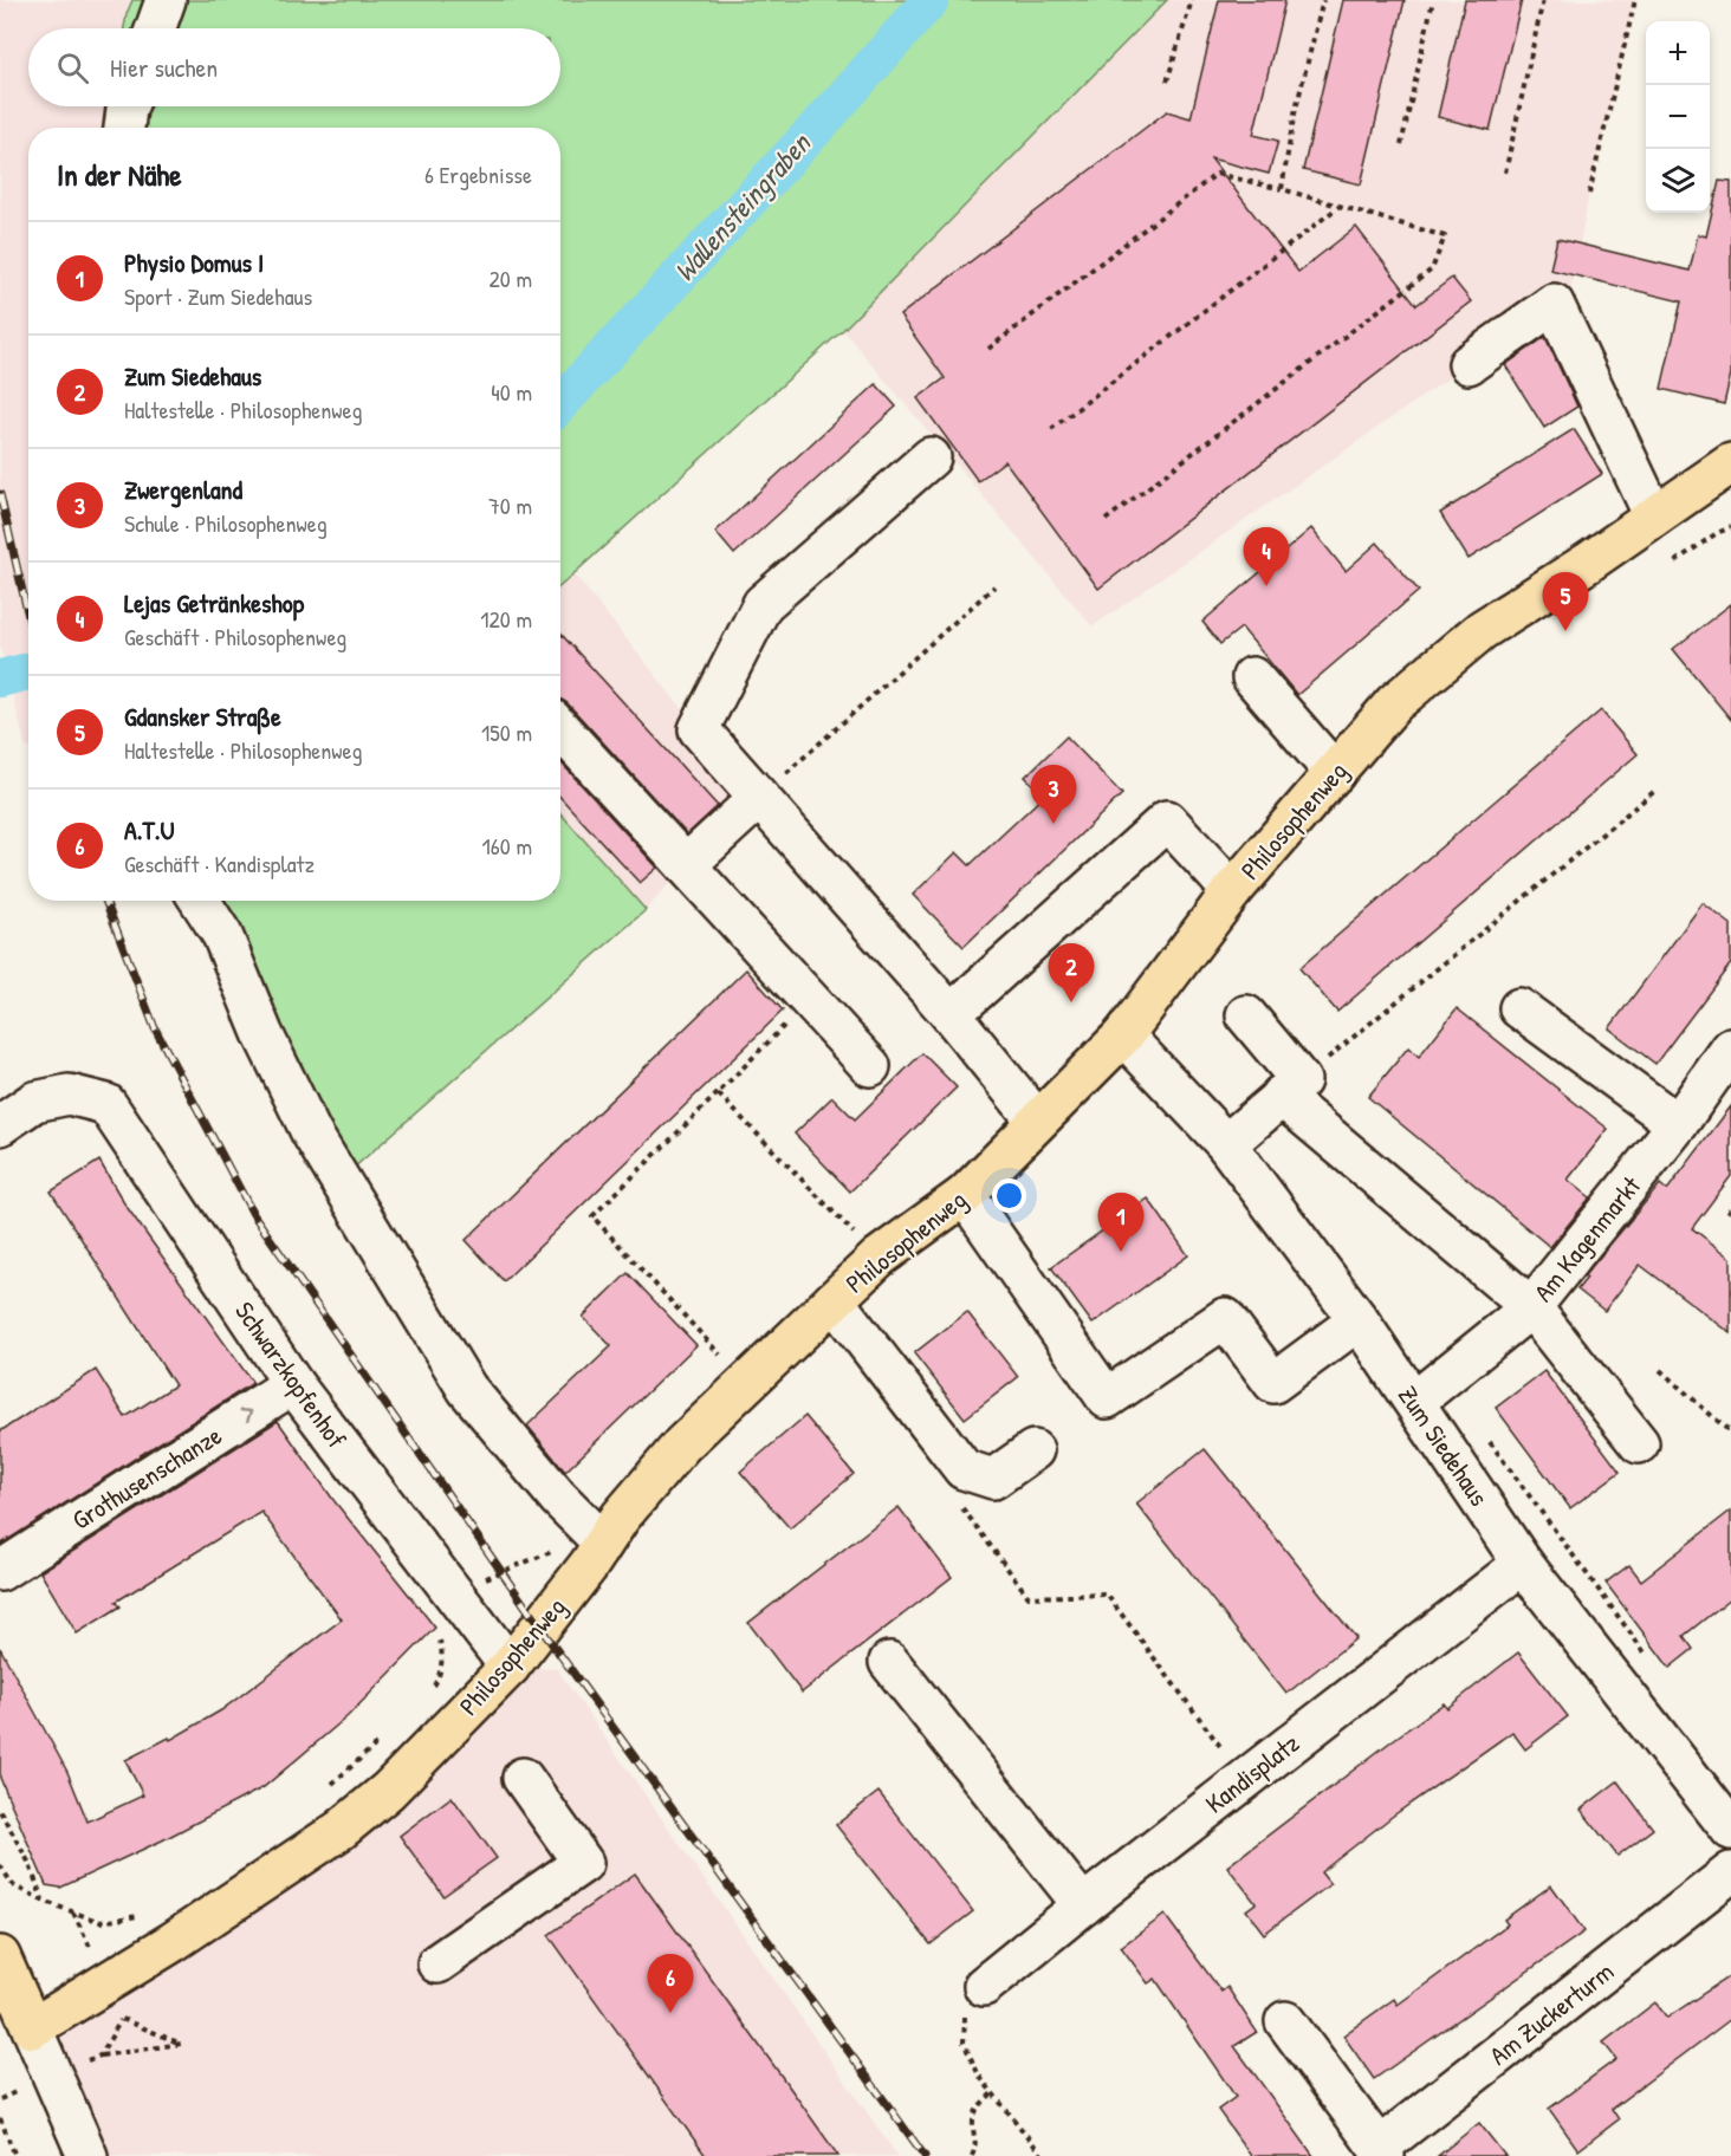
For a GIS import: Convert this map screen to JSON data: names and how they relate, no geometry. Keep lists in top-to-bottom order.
{
  "streets": {
    "main road": ["Philosophenweg"],
    "street": [
      "Am Kagenmarkt",
      "Schwarzkopfenhof",
      "Zum Siedehaus",
      "Grothusenschanze",
      "Kandisplatz",
      "Am Zuckerturm"
    ]
  },
  "crossings": [
    ["Philosophenweg", "Schwarzkopfenhof"],
    ["Philosophenweg", "Zum Siedehaus"],
    ["Am Kagenmarkt", "Zum Siedehaus"],
    ["Schwarzkopfenhof", "Grothusenschanze"],
    ["Zum Siedehaus", "Kandisplatz"]
  ],
  "one_way": ["Grothusenschanze"],
  "water": ["Wallensteingraben"],
  "page": {
    "map_buttons": ["+", "−"],
    "search": "Hier suchen",
    "heading": ["In der Nähe", "6 Ergebnisse"],
    "list": [
      {
        "mark": "1",
        "name": "Physio Domus I",
        "note": "Sport · Zum Siedehaus",
        "value": "20 m"
      },
      {
        "mark": "2",
        "name": "Zum Siedehaus",
        "note": "Haltestelle · Philosophenweg",
        "value": "40 m"
      },
      {
        "mark": "3",
        "name": "Zwergenland",
        "note": "Schule · Philosophenweg",
        "value": "70 m"
      },
      {
        "mark": "4",
        "name": "Lejas Getränkeshop",
        "note": "Geschäft · Philosophenweg",
        "value": "120 m"
      },
      {
        "mark": "5",
        "name": "Gdansker Straße",
        "note": "Haltestelle · Philosophenweg",
        "value": "150 m"
      },
      {
        "mark": "6",
        "name": "A.T.U",
        "note": "Geschäft · Kandisplatz",
        "value": "160 m"
      }
    ],
    "pins": [
      "4",
      "5",
      "3",
      "2",
      "1",
      "6"
    ]
  }
}
